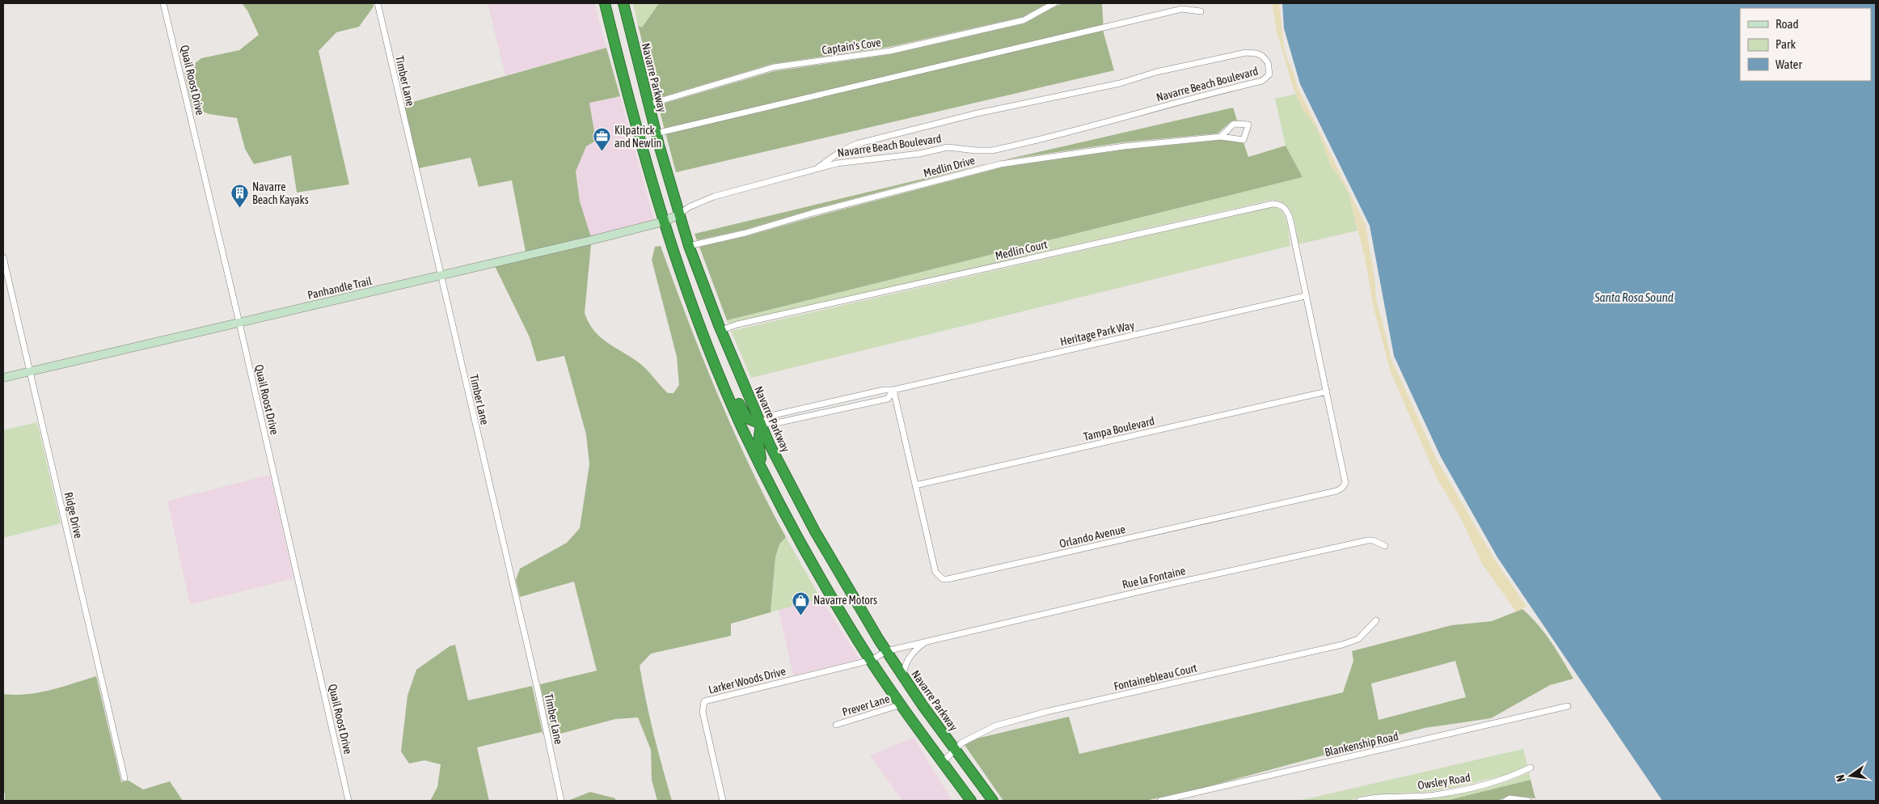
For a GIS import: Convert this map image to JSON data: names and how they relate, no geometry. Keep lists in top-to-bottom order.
{
  "streets": {
    "highway": ["Navarre Parkway"],
    "street": [
      "Captain's Cove",
      "Quail Roost Drive",
      "Timber Lane",
      "Navarre Beach Boulevard",
      "Medlin Drive",
      "Medlin Court",
      "Panhandle Trail",
      "Heritage Park Way",
      "Tampa Boulevard",
      "Ridge Drive",
      "Orlando Avenue",
      "Rue la Fontaine",
      "Fontainebleau Court",
      "Larker Woods Drive",
      "Prever Lane",
      "Blankenship Road",
      "Owsley Road"
    ]
  },
  "crossings": [
    ["Captain's Cove", "Navarre Parkway"],
    ["Navarre Parkway", "Navarre Beach Boulevard"],
    ["Navarre Parkway", "Medlin Drive"],
    ["Navarre Parkway", "Medlin Court"],
    ["Navarre Parkway", "Panhandle Trail"],
    ["Navarre Parkway", "Heritage Park Way"],
    ["Navarre Parkway", "Rue la Fontaine"],
    ["Navarre Parkway", "Fontainebleau Court"],
    ["Quail Roost Drive", "Panhandle Trail"],
    ["Timber Lane", "Panhandle Trail"],
    ["Navarre Beach Boulevard", "Panhandle Trail"],
    ["Medlin Court", "Heritage Park Way"],
    ["Panhandle Trail", "Ridge Drive"],
    ["Heritage Park Way", "Orlando Avenue"],
    ["Tampa Boulevard", "Orlando Avenue"],
    ["Rue la Fontaine", "Larker Woods Drive"]
  ],
  "water": ["Santa Rosa Sound"],
  "places": {
    "office": ["Kilpatrick and Newlin"],
    "building": ["Navarre Beach Kayaks"],
    "shop": ["Navarre Motors"]
  },
  "legend": ["Road", "Park", "Water"],
  "north": "left"
}
